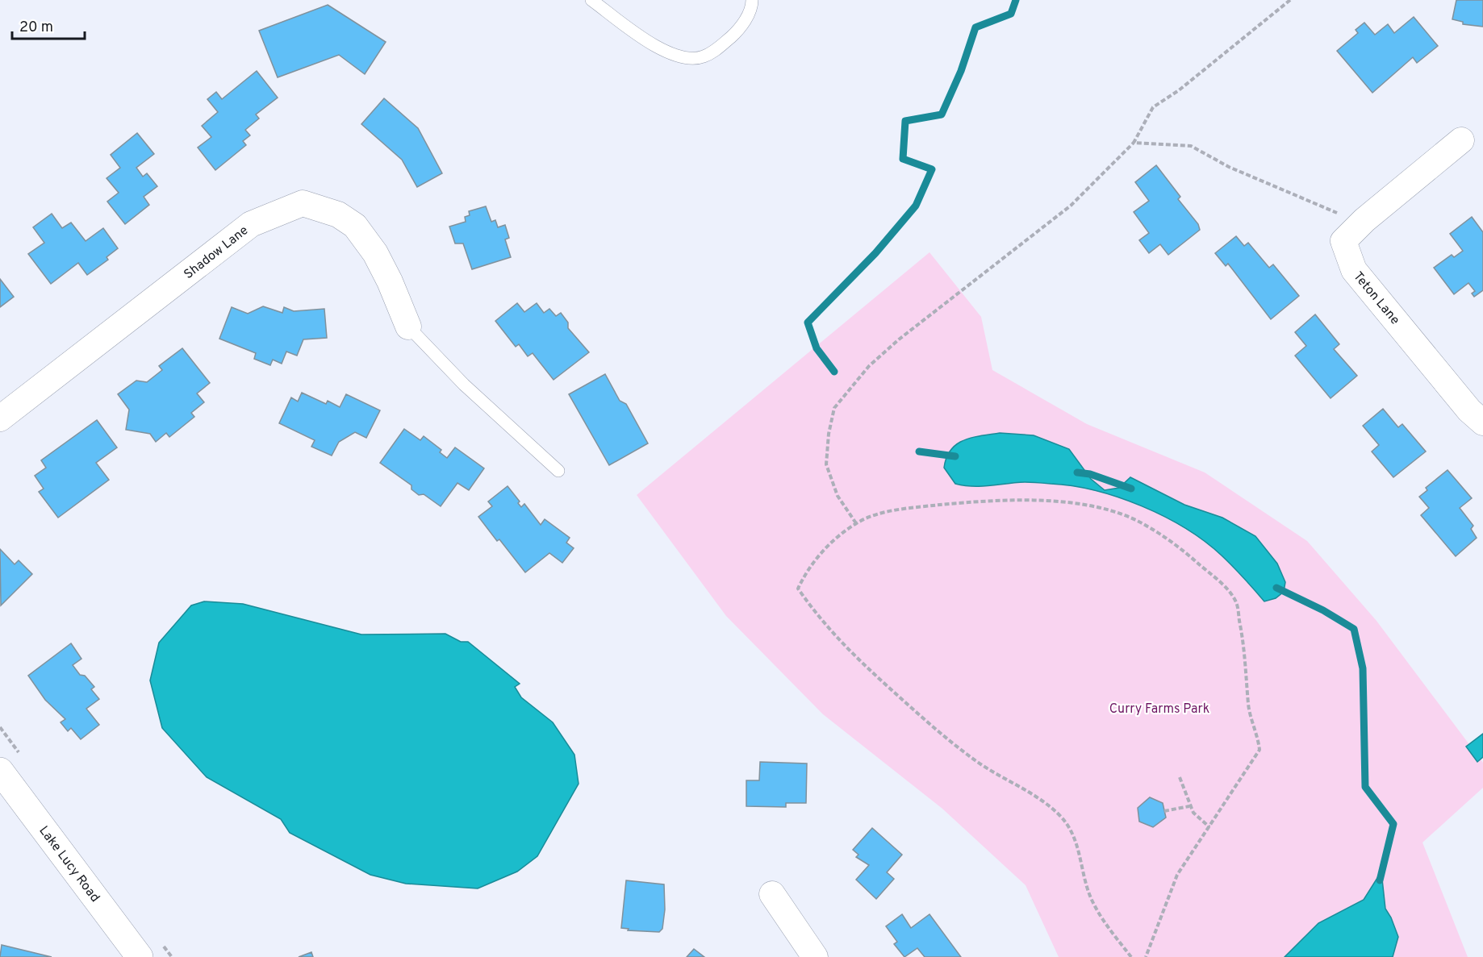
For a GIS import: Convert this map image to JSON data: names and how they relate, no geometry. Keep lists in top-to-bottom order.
{
  "streets": {
    "street": ["Shadow Lane", "Teton Lane", "Lake Lucy Road"]
  },
  "parks": ["Curry Farms Park"],
  "scale_bar": "20 m"
}
